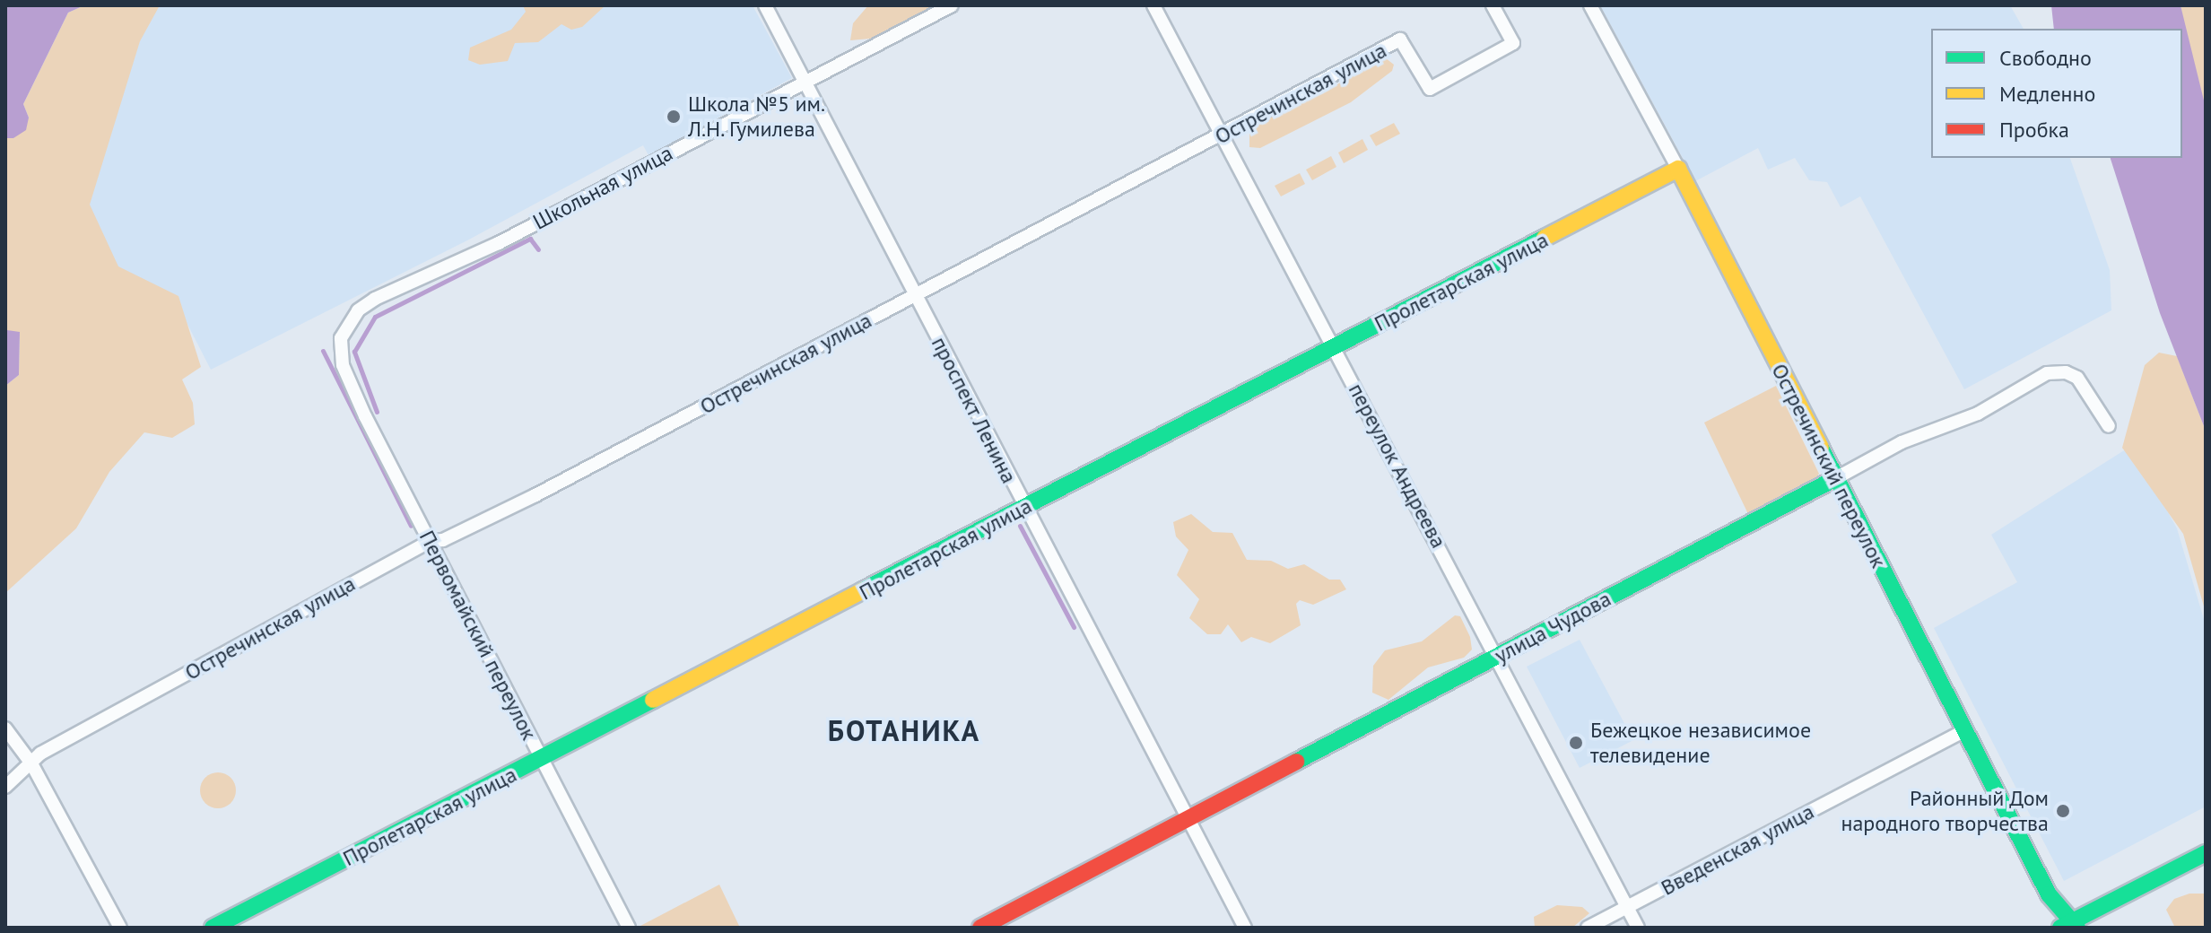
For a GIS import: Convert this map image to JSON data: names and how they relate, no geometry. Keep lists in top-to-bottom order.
{
  "streets": {
    "street": [
      "Остречинская улица",
      "Школьная улица",
      "Пролетарская улица",
      "проспект Ленина",
      "переулок Андреева",
      "Остречинский переулок",
      "улица Чудова",
      "Первомайский переулок",
      "Введенская улица"
    ]
  },
  "crossings": [
    ["Остречинская улица", "проспект Ленина"],
    ["Остречинская улица", "переулок Андреева"],
    ["Остречинская улица", "Первомайский переулок"],
    ["Школьная улица", "проспект Ленина"],
    ["Школьная улица", "Первомайский переулок"],
    ["Пролетарская улица", "проспект Ленина"],
    ["Пролетарская улица", "переулок Андреева"],
    ["Пролетарская улица", "Остречинский переулок"],
    ["Пролетарская улица", "Первомайский переулок"],
    ["проспект Ленина", "улица Чудова"],
    ["переулок Андреева", "улица Чудова"],
    ["переулок Андреева", "Введенская улица"],
    ["Остречинский переулок", "улица Чудова"],
    ["Остречинский переулок", "Введенская улица"]
  ],
  "districts": ["БОТАНИКА"],
  "places": ["Школа №5 им. Л.Н. Гумилева", "Бежецкое независимое телевидение", "Районный Дом народного творчества"],
  "legend": ["Свободно", "Медленно", "Пробка"]
}
